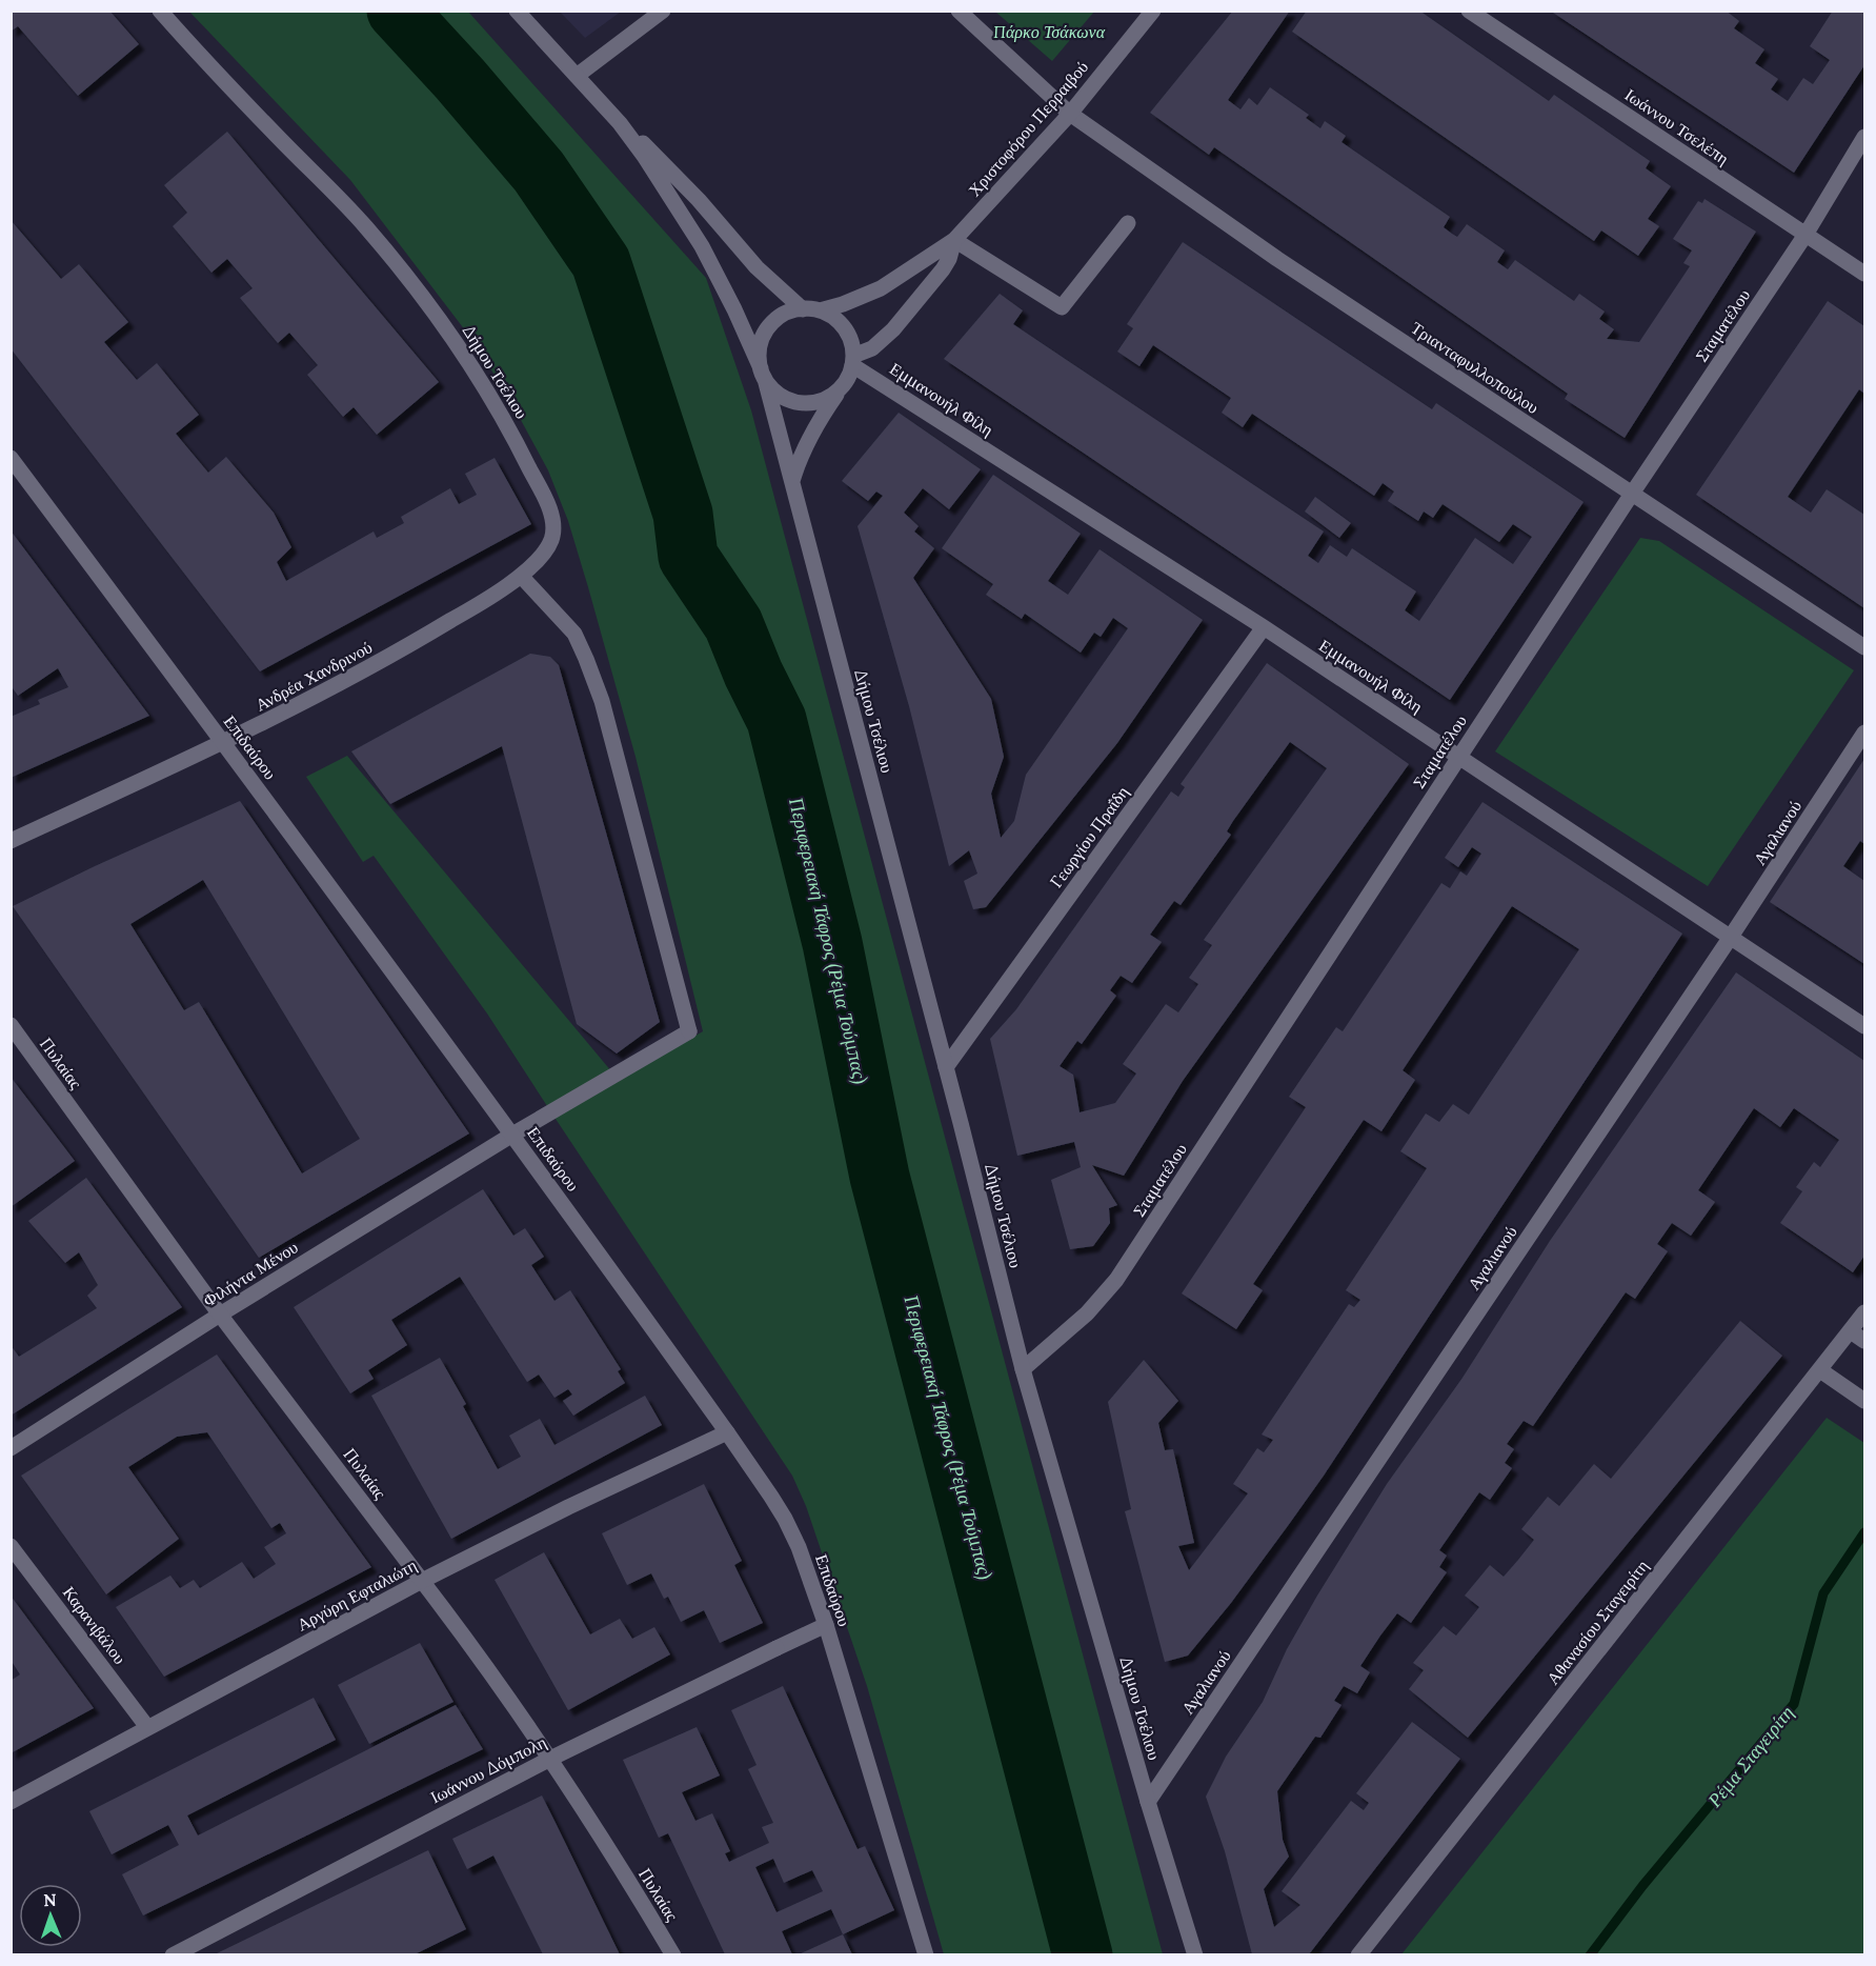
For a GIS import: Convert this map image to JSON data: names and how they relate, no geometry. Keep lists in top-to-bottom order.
{
  "streets": {
    "street": [
      "Ιωάννου Τσελέπη",
      "Χριστοφόρου Περραιβού",
      "Σταματέλου",
      "Τριανταφυλλοπούλου",
      "Δήμου Τσέλιου",
      "Εμμανουήλ Φίλη",
      "Ανδρέα Χανδρινού",
      "Επιδαύρου",
      "Αγαλιανού",
      "Γεωργίου Πραΐδη",
      "Πυλαίας",
      "Φιλήντα Μένου",
      "Αργύρη Εφταλιώτη",
      "Αθανασίου Σταγειρίτη",
      "Καρανιβάλου",
      "Ιωάννου Δόμπολη"
    ]
  },
  "crossings": [
    ["Ιωάννου Τσελέπη", "Σταματέλου"],
    ["Χριστοφόρου Περραιβού", "Τριανταφυλλοπούλου"],
    ["Χριστοφόρου Περραιβού", "Δήμου Τσέλιου"],
    ["Χριστοφόρου Περραιβού", "Εμμανουήλ Φίλη"],
    ["Σταματέλου", "Τριανταφυλλοπούλου"],
    ["Σταματέλου", "Δήμου Τσέλιου"],
    ["Σταματέλου", "Εμμανουήλ Φίλη"],
    ["Δήμου Τσέλιου", "Εμμανουήλ Φίλη"],
    ["Δήμου Τσέλιου", "Ανδρέα Χανδρινού"],
    ["Δήμου Τσέλιου", "Αγαλιανού"],
    ["Δήμου Τσέλιου", "Γεωργίου Πραΐδη"],
    ["Δήμου Τσέλιου", "Φιλήντα Μένου"],
    ["Εμμανουήλ Φίλη", "Αγαλιανού"],
    ["Εμμανουήλ Φίλη", "Γεωργίου Πραΐδη"],
    ["Ανδρέα Χανδρινού", "Επιδαύρου"],
    ["Ανδρέα Χανδρινού", "Φιλήντα Μένου"],
    ["Επιδαύρου", "Φιλήντα Μένου"],
    ["Επιδαύρου", "Αργύρη Εφταλιώτη"],
    ["Επιδαύρου", "Ιωάννου Δόμπολη"],
    ["Πυλαίας", "Φιλήντα Μένου"],
    ["Πυλαίας", "Αργύρη Εφταλιώτη"],
    ["Πυλαίας", "Ιωάννου Δόμπολη"],
    ["Αργύρη Εφταλιώτη", "Καρανιβάλου"]
  ],
  "water": ["Περιφερειακή Τάφρος (Ρέμα Τούμπας)", "Ρέμα Σταγειρίτη"],
  "parks": ["Πάρκο Τσάκωνα"],
  "north": "top"
}
